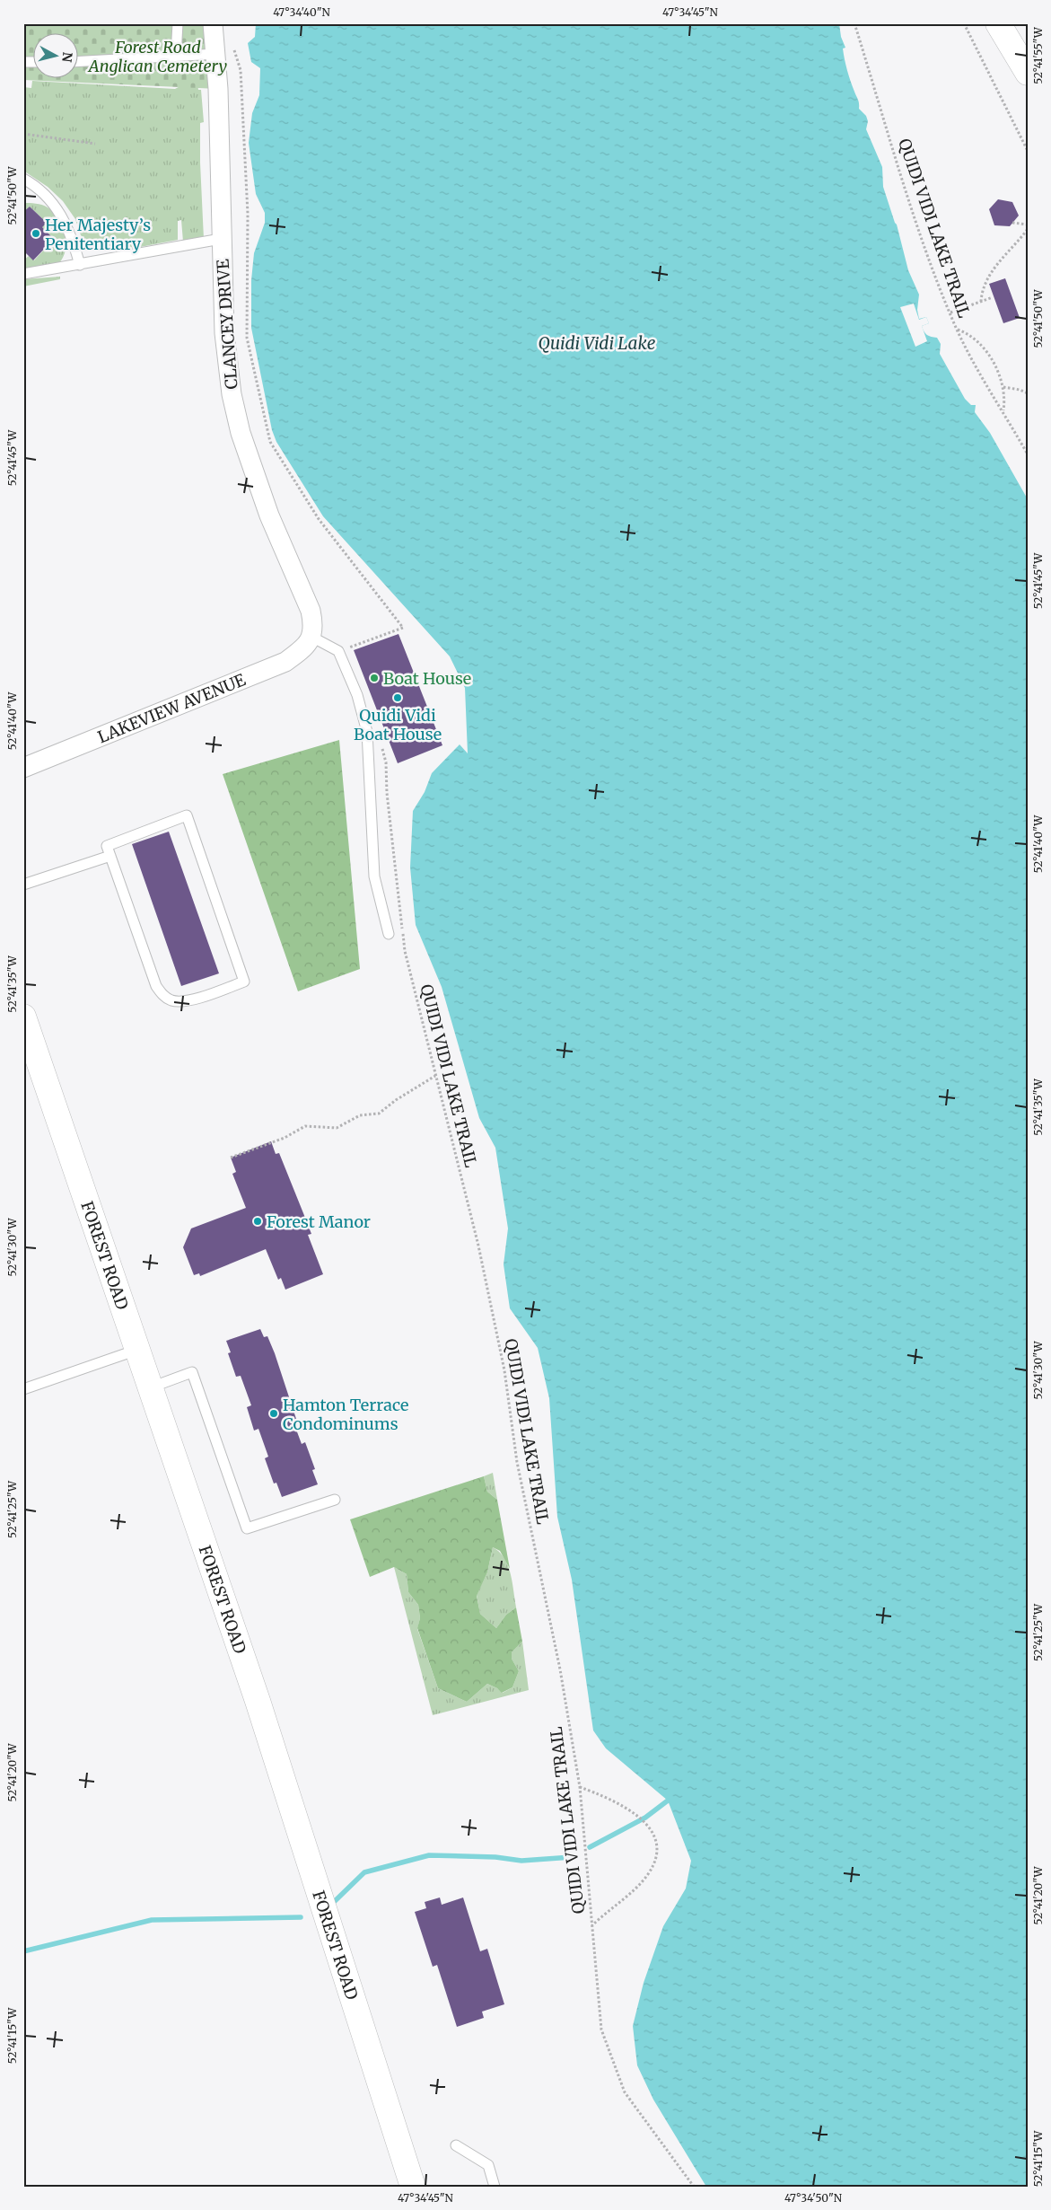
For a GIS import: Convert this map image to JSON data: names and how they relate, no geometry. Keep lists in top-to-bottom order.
{
  "streets": {
    "street": ["CLANCEY DRIVE", "LAKEVIEW AVENUE", "FOREST ROAD"],
    "path": ["QUIDI VIDI LAKE TRAIL"]
  },
  "crossings": [
    ["CLANCEY DRIVE", "LAKEVIEW AVENUE"]
  ],
  "water": ["Quidi Vidi Lake"],
  "parks": ["Forest Road Anglican Cemetery"],
  "places": [
    "Her Majesty’s Penitentiary",
    "Boat House",
    "Quidi Vidi Boat House",
    "Forest Manor",
    "Hamton Terrace Condominums"
  ],
  "north": "right",
  "coordinates": [
    "47°34'40\"N",
    "47°34'45\"N",
    "52°41'55\"W",
    "52°41'50\"W",
    "52°41'45\"W",
    "52°41'40\"W",
    "52°41'35\"W",
    "52°41'30\"W",
    "52°41'25\"W",
    "52°41'20\"W",
    "52°41'15\"W",
    "47°34'50\"N"
  ]
}
